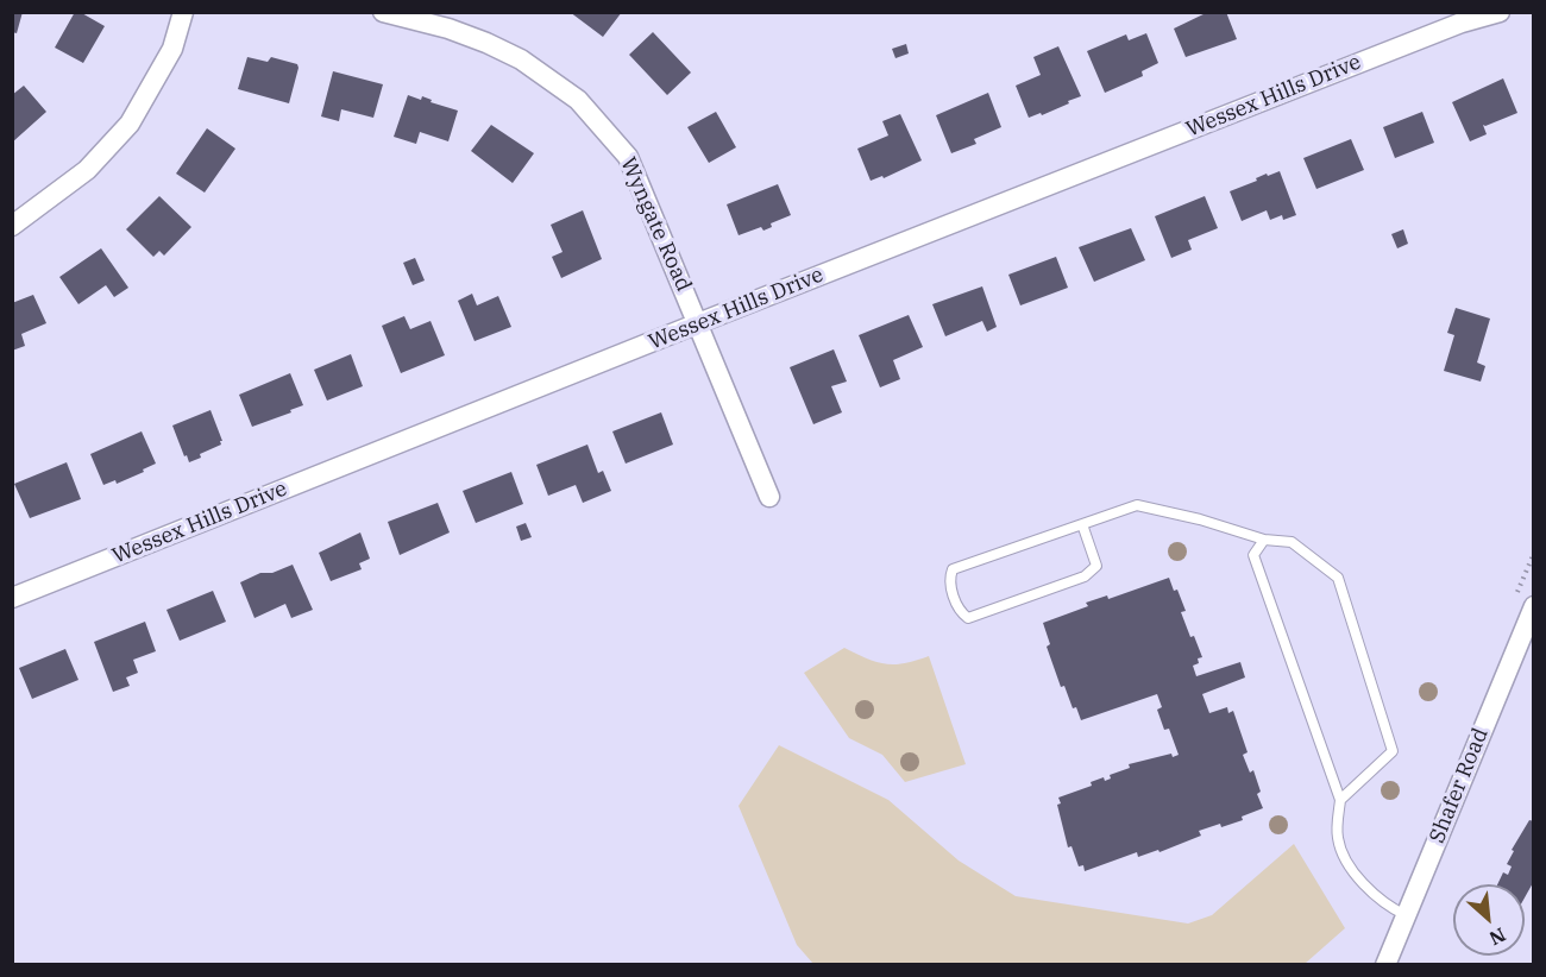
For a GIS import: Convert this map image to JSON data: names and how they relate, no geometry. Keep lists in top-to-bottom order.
{
  "streets": {
    "street": ["Wessex Hills Drive", "Wyngate Road", "Shafer Road"]
  },
  "crossings": [
    ["Wessex Hills Drive", "Wyngate Road"]
  ],
  "north": "bottom right"
}
